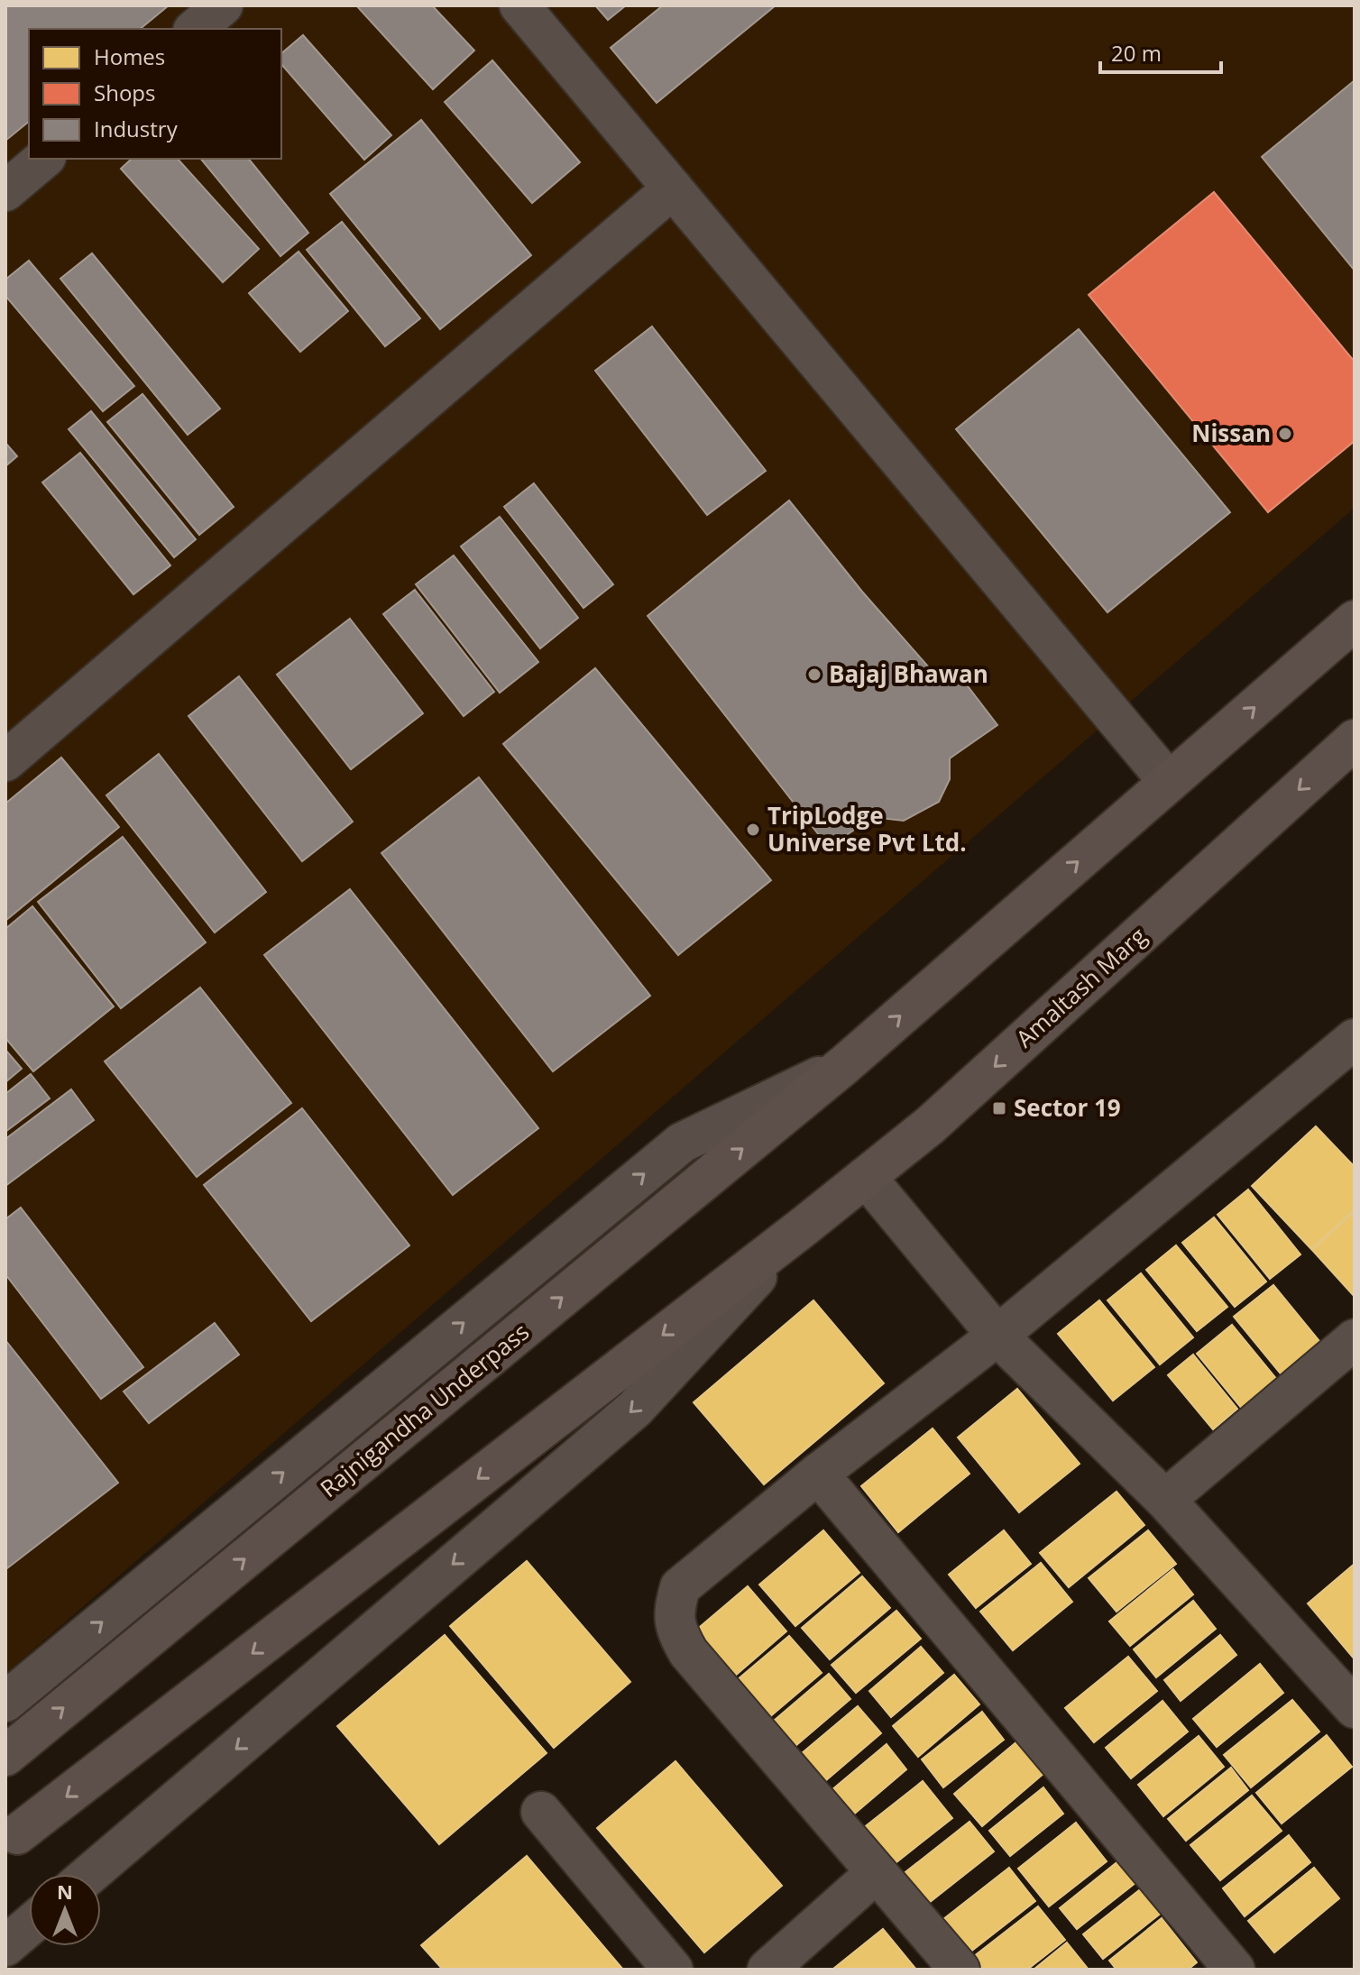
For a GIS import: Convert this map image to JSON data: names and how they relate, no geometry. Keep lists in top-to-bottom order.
{
  "streets": {
    "main road": ["Amaltash Marg", "Rajnigandha Underpass"]
  },
  "places": {
    "other": ["Nissan", "Bajaj Bhawan", "TripLodge Universe Pvt Ltd."],
    "transit": ["Sector 19"]
  },
  "legend": ["Homes", "Shops", "Industry"],
  "scale_bar": "20 m",
  "north": "top"
}
